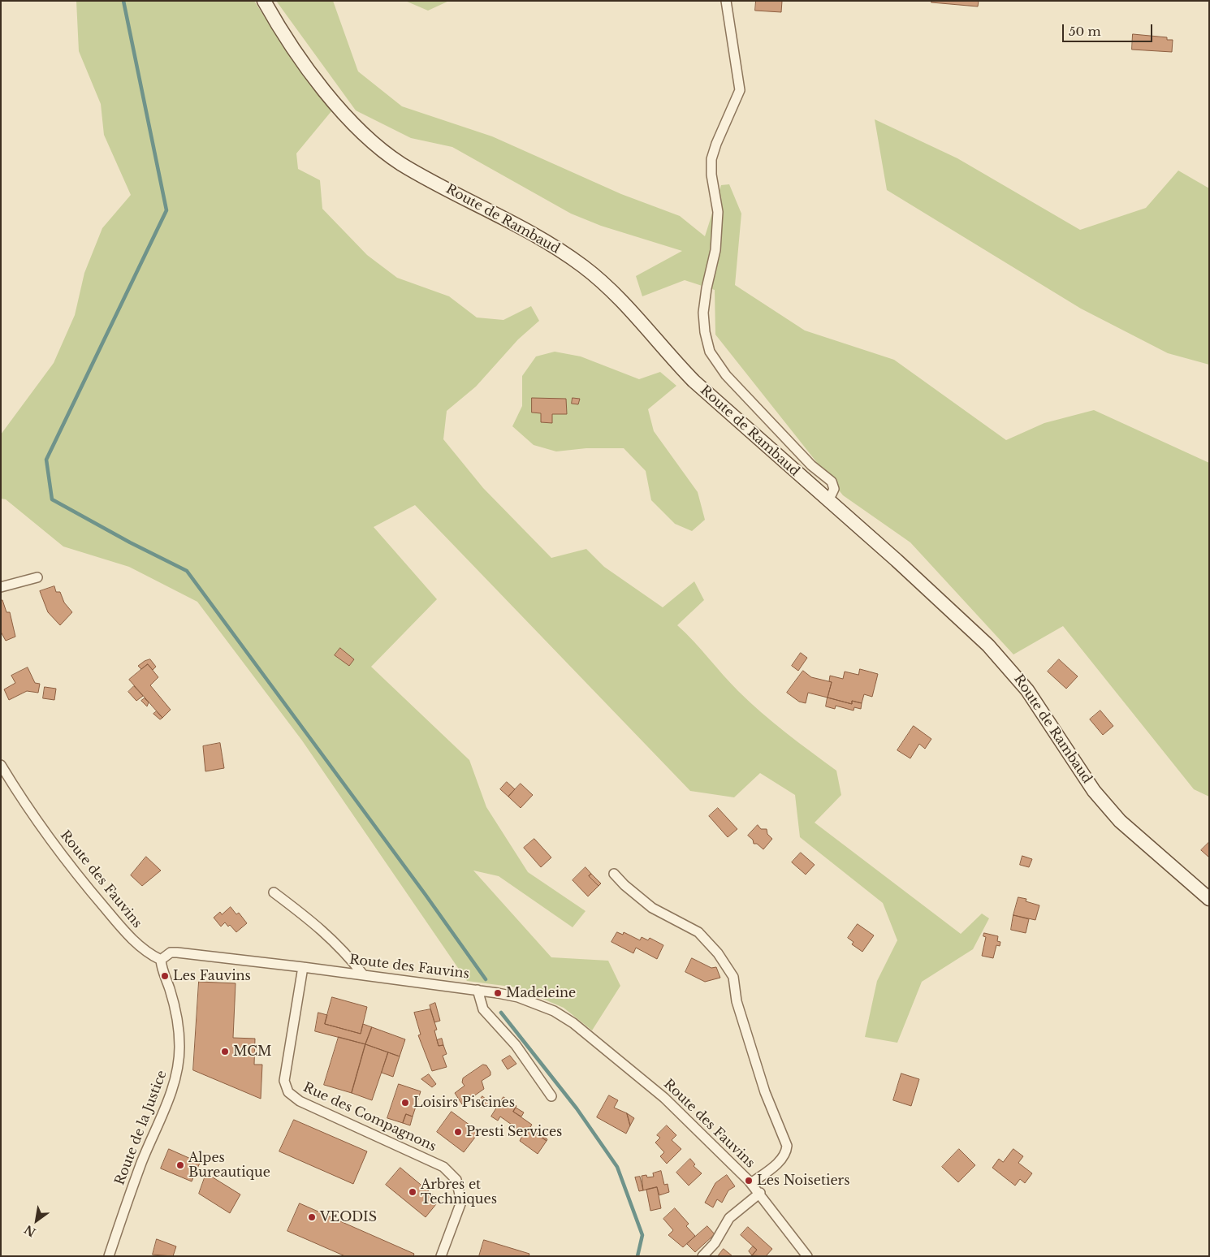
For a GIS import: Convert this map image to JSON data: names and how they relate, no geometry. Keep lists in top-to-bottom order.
{
  "streets": {
    "street": [
      "Route de Rambaud",
      "Route des Fauvins",
      "Rue des Compagnons",
      "Route de la Justice"
    ]
  },
  "crossings": [
    ["Route des Fauvins", "Rue des Compagnons"],
    ["Route des Fauvins", "Route de la Justice"]
  ],
  "places": [
    "Les Fauvins",
    "Madeleine",
    "MCM",
    "Loisirs Piscines",
    "Presti Services",
    "Alpes Bureautique",
    "Les Noisetiers",
    "Arbres et Techniques",
    "VEODIS"
  ],
  "scale_bar": "50 m",
  "north": "bottom left"
}
